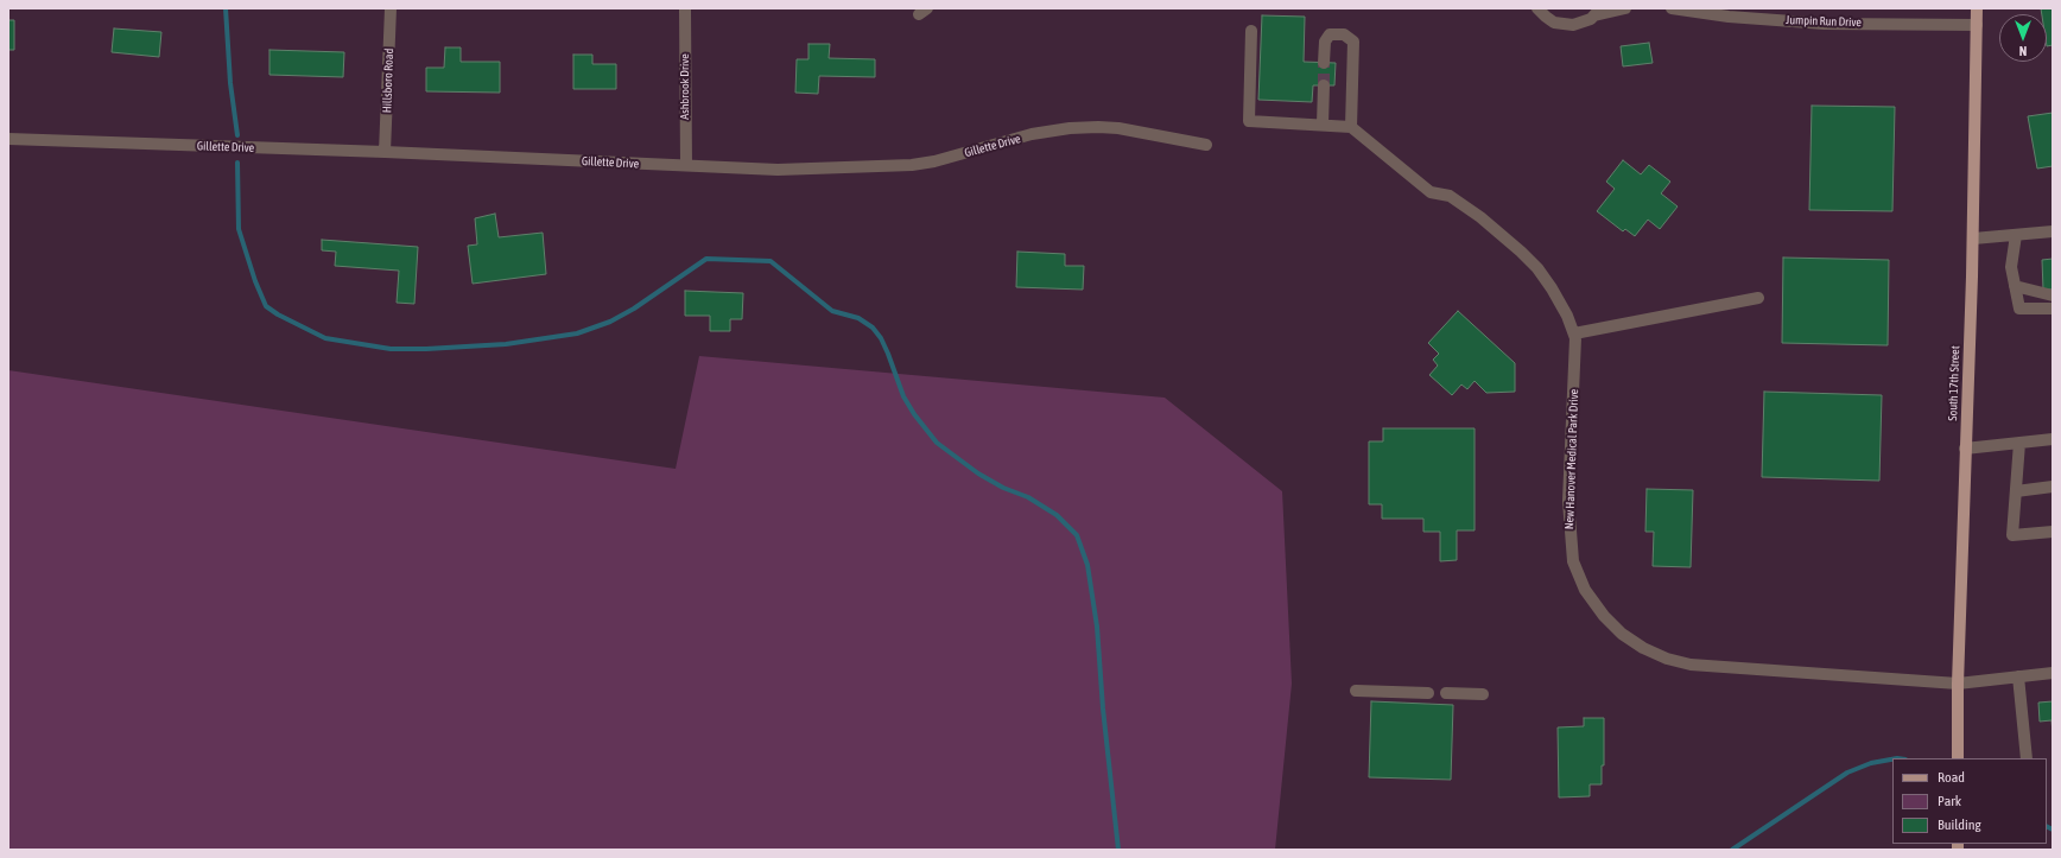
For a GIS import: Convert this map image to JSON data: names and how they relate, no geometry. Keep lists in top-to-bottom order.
{
  "streets": {
    "main road": ["South 17th Street"],
    "street": [
      "Jumpin Run Drive",
      "Hillsboro Road",
      "Ashbrook Drive",
      "Gillette Drive",
      "New Hanover Medical Park Drive"
    ]
  },
  "crossings": [
    ["Jumpin Run Drive", "South 17th Street"],
    ["Hillsboro Road", "Gillette Drive"],
    ["Ashbrook Drive", "Gillette Drive"],
    ["South 17th Street", "New Hanover Medical Park Drive"]
  ],
  "legend": ["Road", "Park", "Building"],
  "north": "bottom"
}
